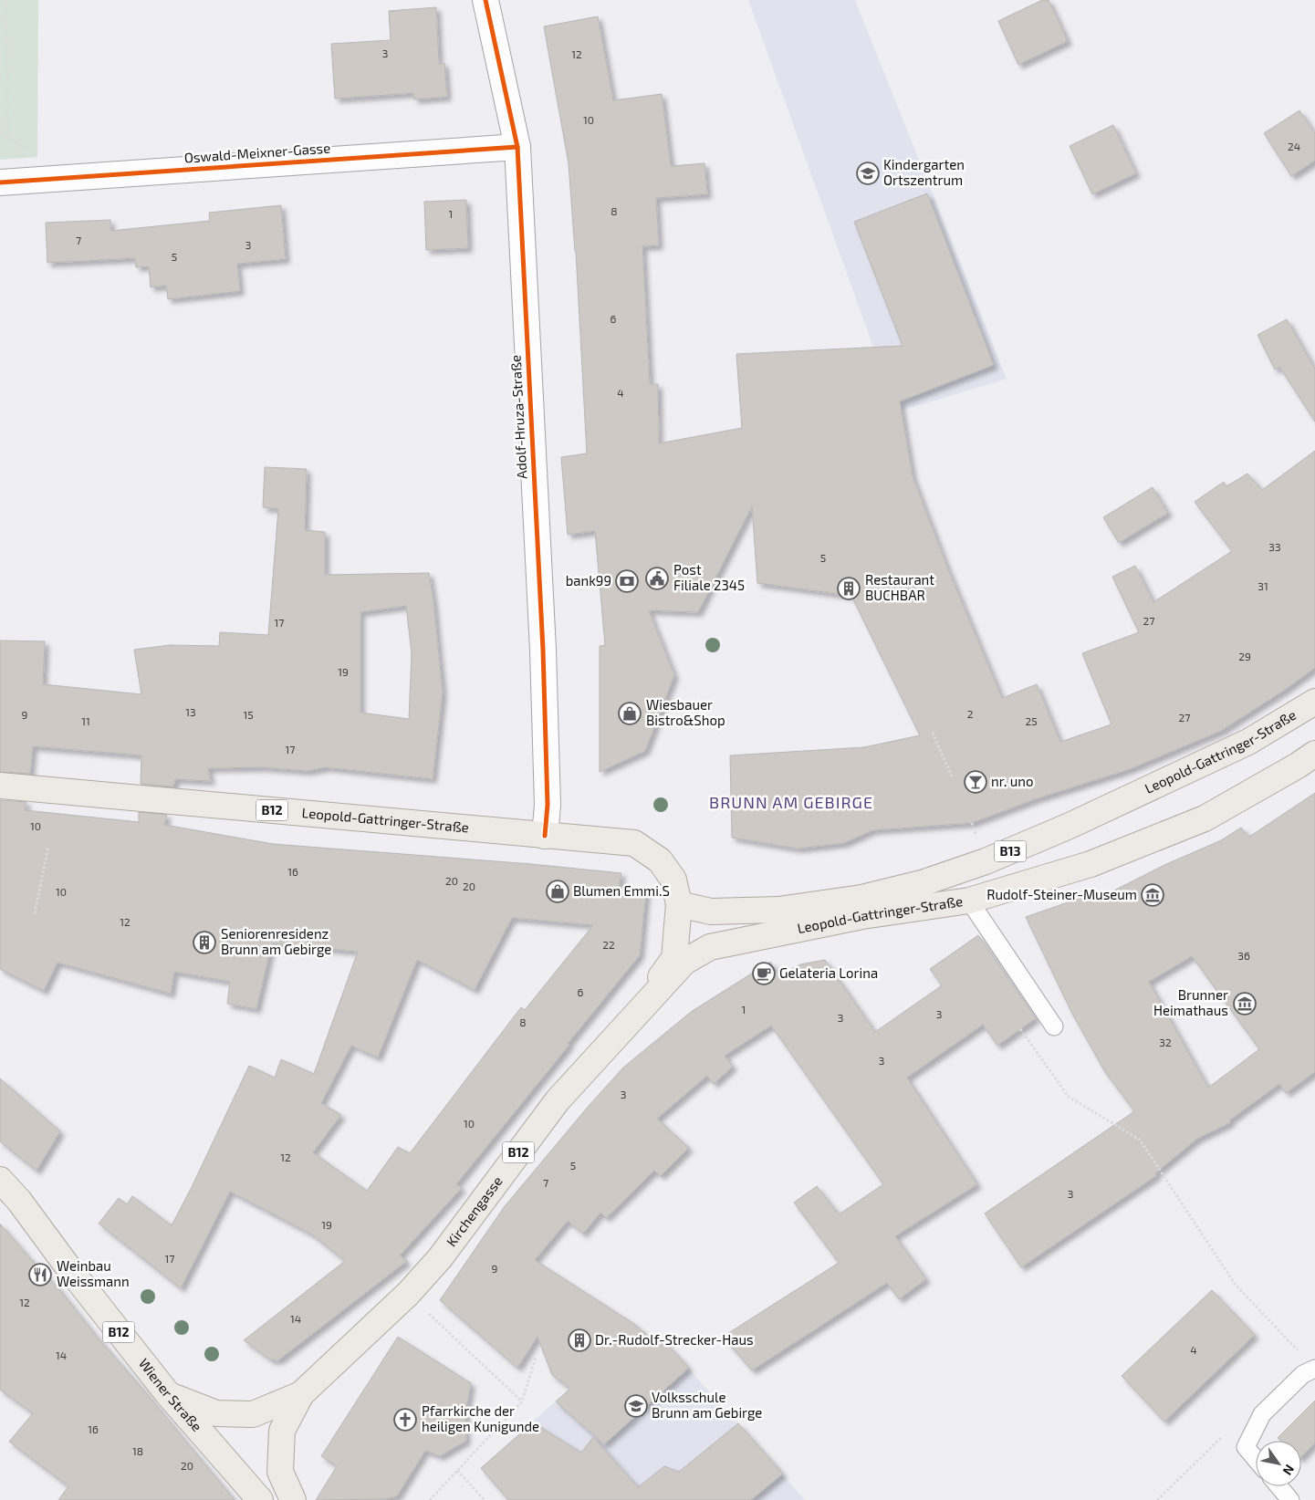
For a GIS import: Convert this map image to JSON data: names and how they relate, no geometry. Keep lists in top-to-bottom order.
{
  "streets": {
    "main road": [
      "Leopold-Gattringer-Straße",
      "B12",
      "B13",
      "Kirchengasse",
      "Wiener Straße"
    ],
    "street": ["Oswald-Meixner-Gasse", "Adolf-Hruza-Straße"]
  },
  "crossings": [
    ["Oswald-Meixner-Gasse", "Adolf-Hruza-Straße"],
    ["Adolf-Hruza-Straße", "Leopold-Gattringer-Straße"],
    ["Leopold-Gattringer-Straße", "B12"],
    ["Leopold-Gattringer-Straße", "Kirchengasse"],
    ["B12", "Kirchengasse"],
    ["Kirchengasse", "Wiener Straße"]
  ],
  "districts": ["BRUNN AM GEBIRGE"],
  "places": {
    "school or university": ["Kindergarten Ortszentrum", "Volksschule Brunn am Gebirge"],
    "public building": ["Post Filiale 2345"],
    "bank": ["bank99"],
    "building": ["Restaurant BUCHBAR", "Seniorenresidenz Brunn am Gebirge", "Dr.-Rudolf-Strecker-Haus"],
    "shop": ["Wiesbauer Bistro&Shop", "Blumen Emmi.S"],
    "bar": ["nr. uno"],
    "museum": ["Rudolf-Steiner-Museum", "Brunner Heimathaus"],
    "cafe": ["Gelateria Lorina"],
    "restaurant": ["Weinbau Weissmann"],
    "church": ["Pfarrkirche der heiligen Kunigunde"]
  },
  "house_numbers": [
    "3",
    "12",
    "10",
    "24",
    "8",
    "1",
    "7",
    "3",
    "5",
    "6",
    "4",
    "33",
    "5",
    "31",
    "27",
    "17",
    "29",
    "19",
    "13",
    "2",
    "9",
    "15",
    "27",
    "11",
    "25",
    "17",
    "10",
    "16",
    "20",
    "20",
    "10",
    "12",
    "22",
    "36",
    "6",
    "1",
    "3",
    "3",
    "8",
    "32",
    "3",
    "3",
    "10",
    "12",
    "5",
    "7",
    "3",
    "19",
    "17",
    "9",
    "12",
    "14",
    "4",
    "14",
    "16",
    "18",
    "20"
  ],
  "north": "bottom right"
}
